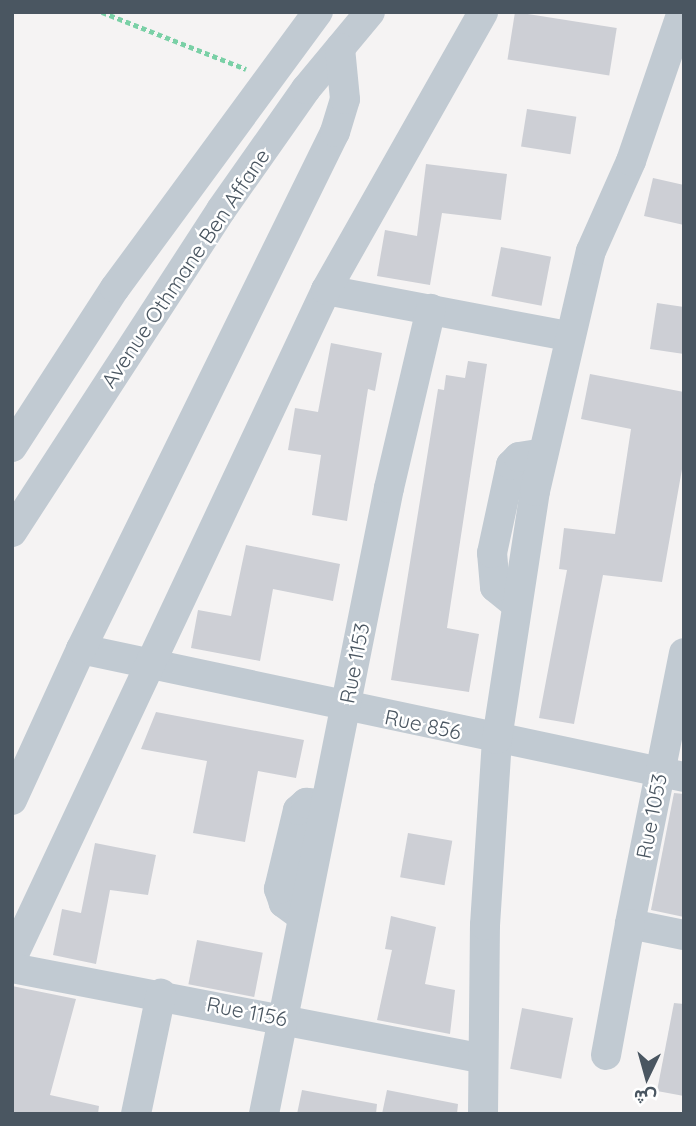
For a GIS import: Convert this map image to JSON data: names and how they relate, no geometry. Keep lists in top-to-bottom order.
{
  "streets": {
    "street": [
      "Avenue Othmane Ben Affane",
      "Rue 1153",
      "Rue 856",
      "Rue 1053",
      "Rue 1156"
    ]
  },
  "crossings": [
    ["Rue 1153", "Rue 856"],
    ["Rue 1153", "Rue 1156"],
    ["Rue 856", "Rue 1053"]
  ],
  "north": "bottom"
}
